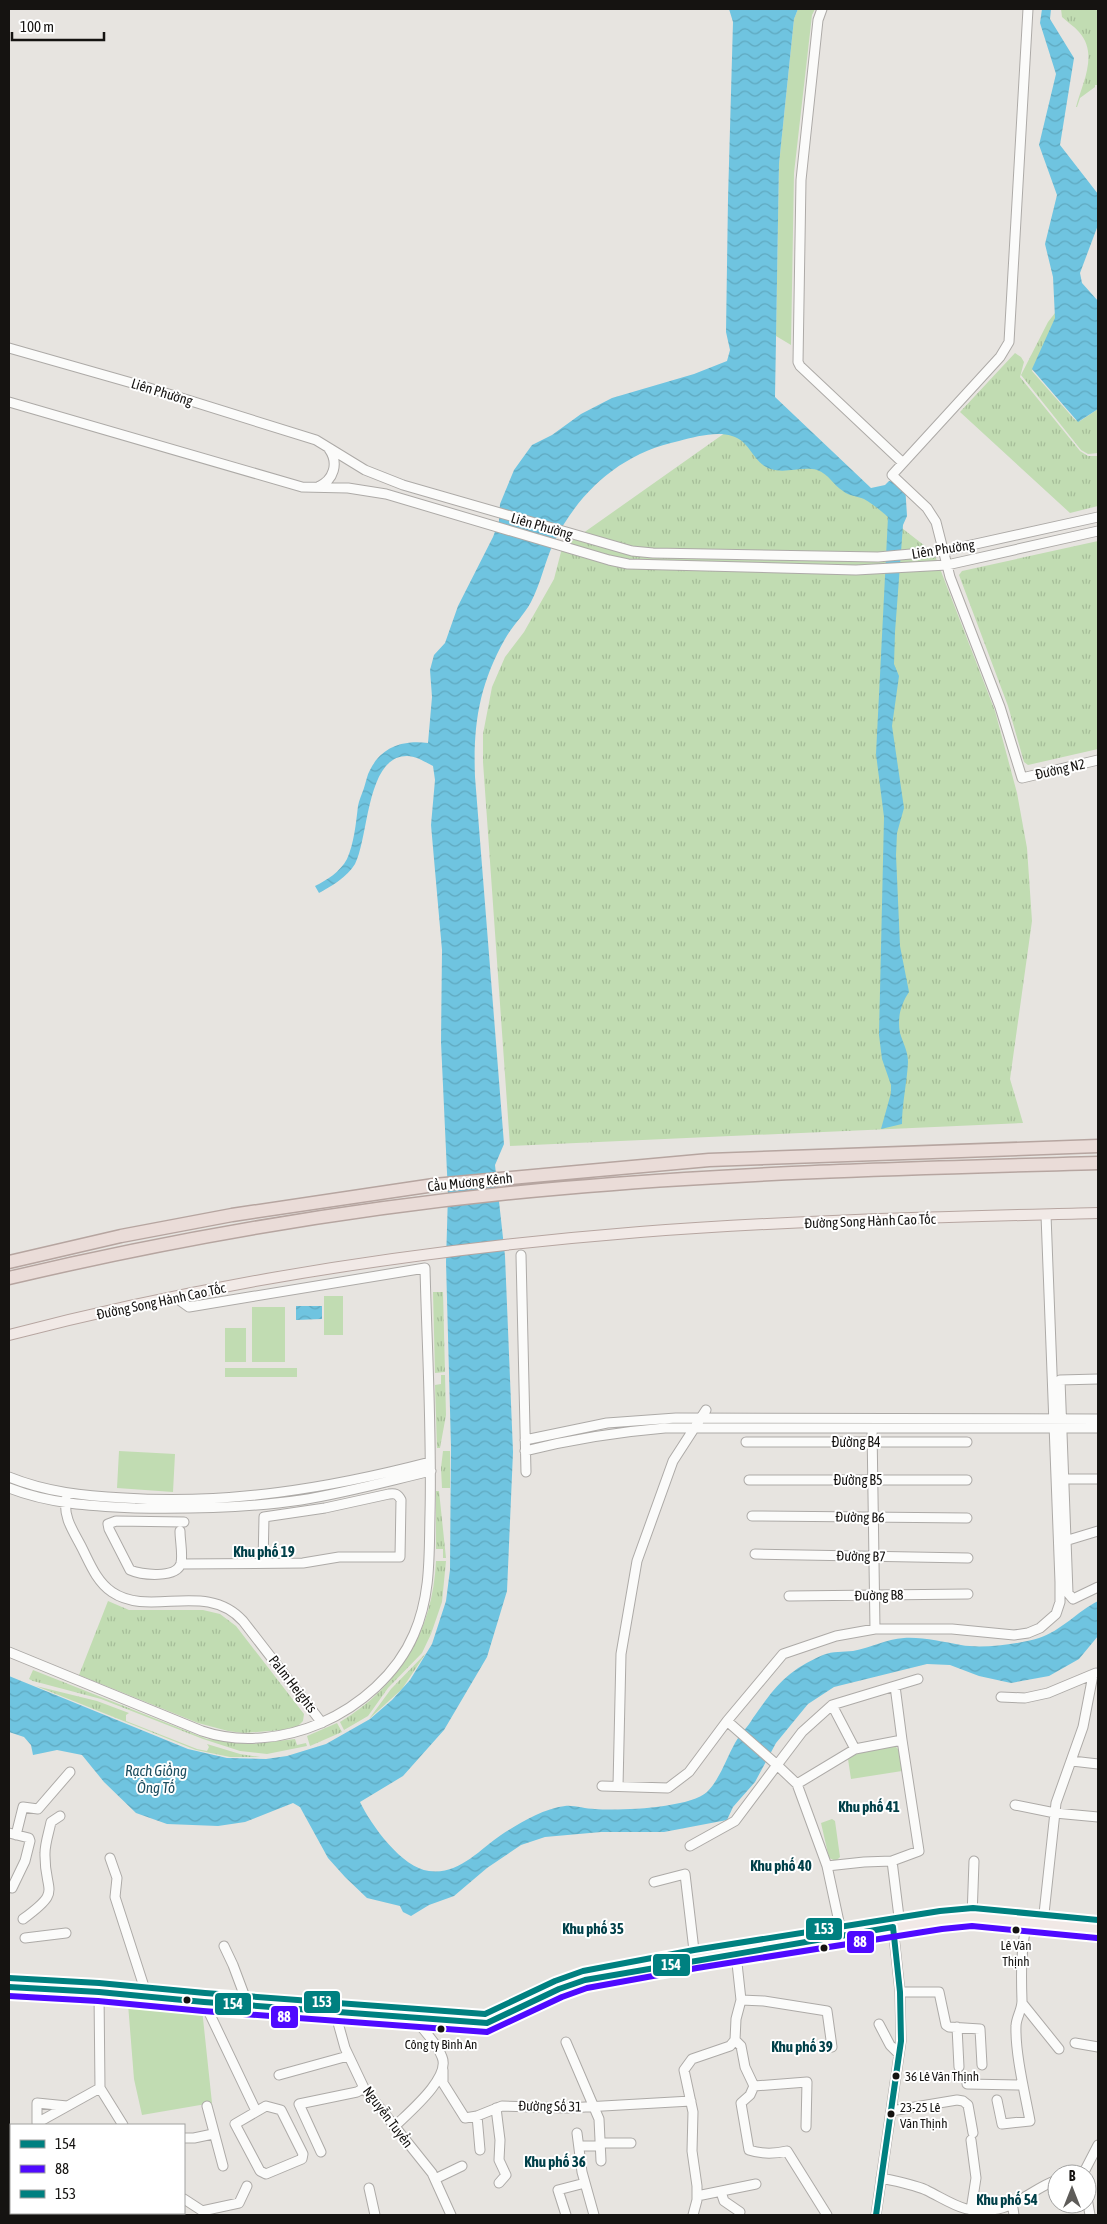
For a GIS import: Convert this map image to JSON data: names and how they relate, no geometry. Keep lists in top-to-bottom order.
{
  "streets": {
    "highway": ["Cầu Mương Kênh"],
    "main road": ["Đường Song Hành Cao Tốc"],
    "street": [
      "Liên Phường",
      "Đường N2",
      "Đường B4",
      "Đường B5",
      "Đường B6",
      "Đường B7",
      "Đường B8",
      "Palm Heights",
      "Đường Số 31",
      "Nguyễn Tuyển"
    ]
  },
  "crossings": [
    ["Liên Phường", "Đường N2"]
  ],
  "districts": [
    "Khu phố 19",
    "Khu phố 41",
    "Khu phố 40",
    "Khu phố 35",
    "Khu phố 39",
    "Khu phố 36",
    "Khu phố 54"
  ],
  "water": ["Rạch Giồng Ông Tố"],
  "places": [
    "Lê Văn Thịnh",
    "Công ty Bình An",
    "36 Lê Văn Thịnh",
    "23-25 Lê Văn Thịnh"
  ],
  "lines": ["transit line 153", "transit line 88", "transit line 154"],
  "legend": ["154", "88", "153"],
  "scale_bar": "100 m",
  "north": "top"
}
